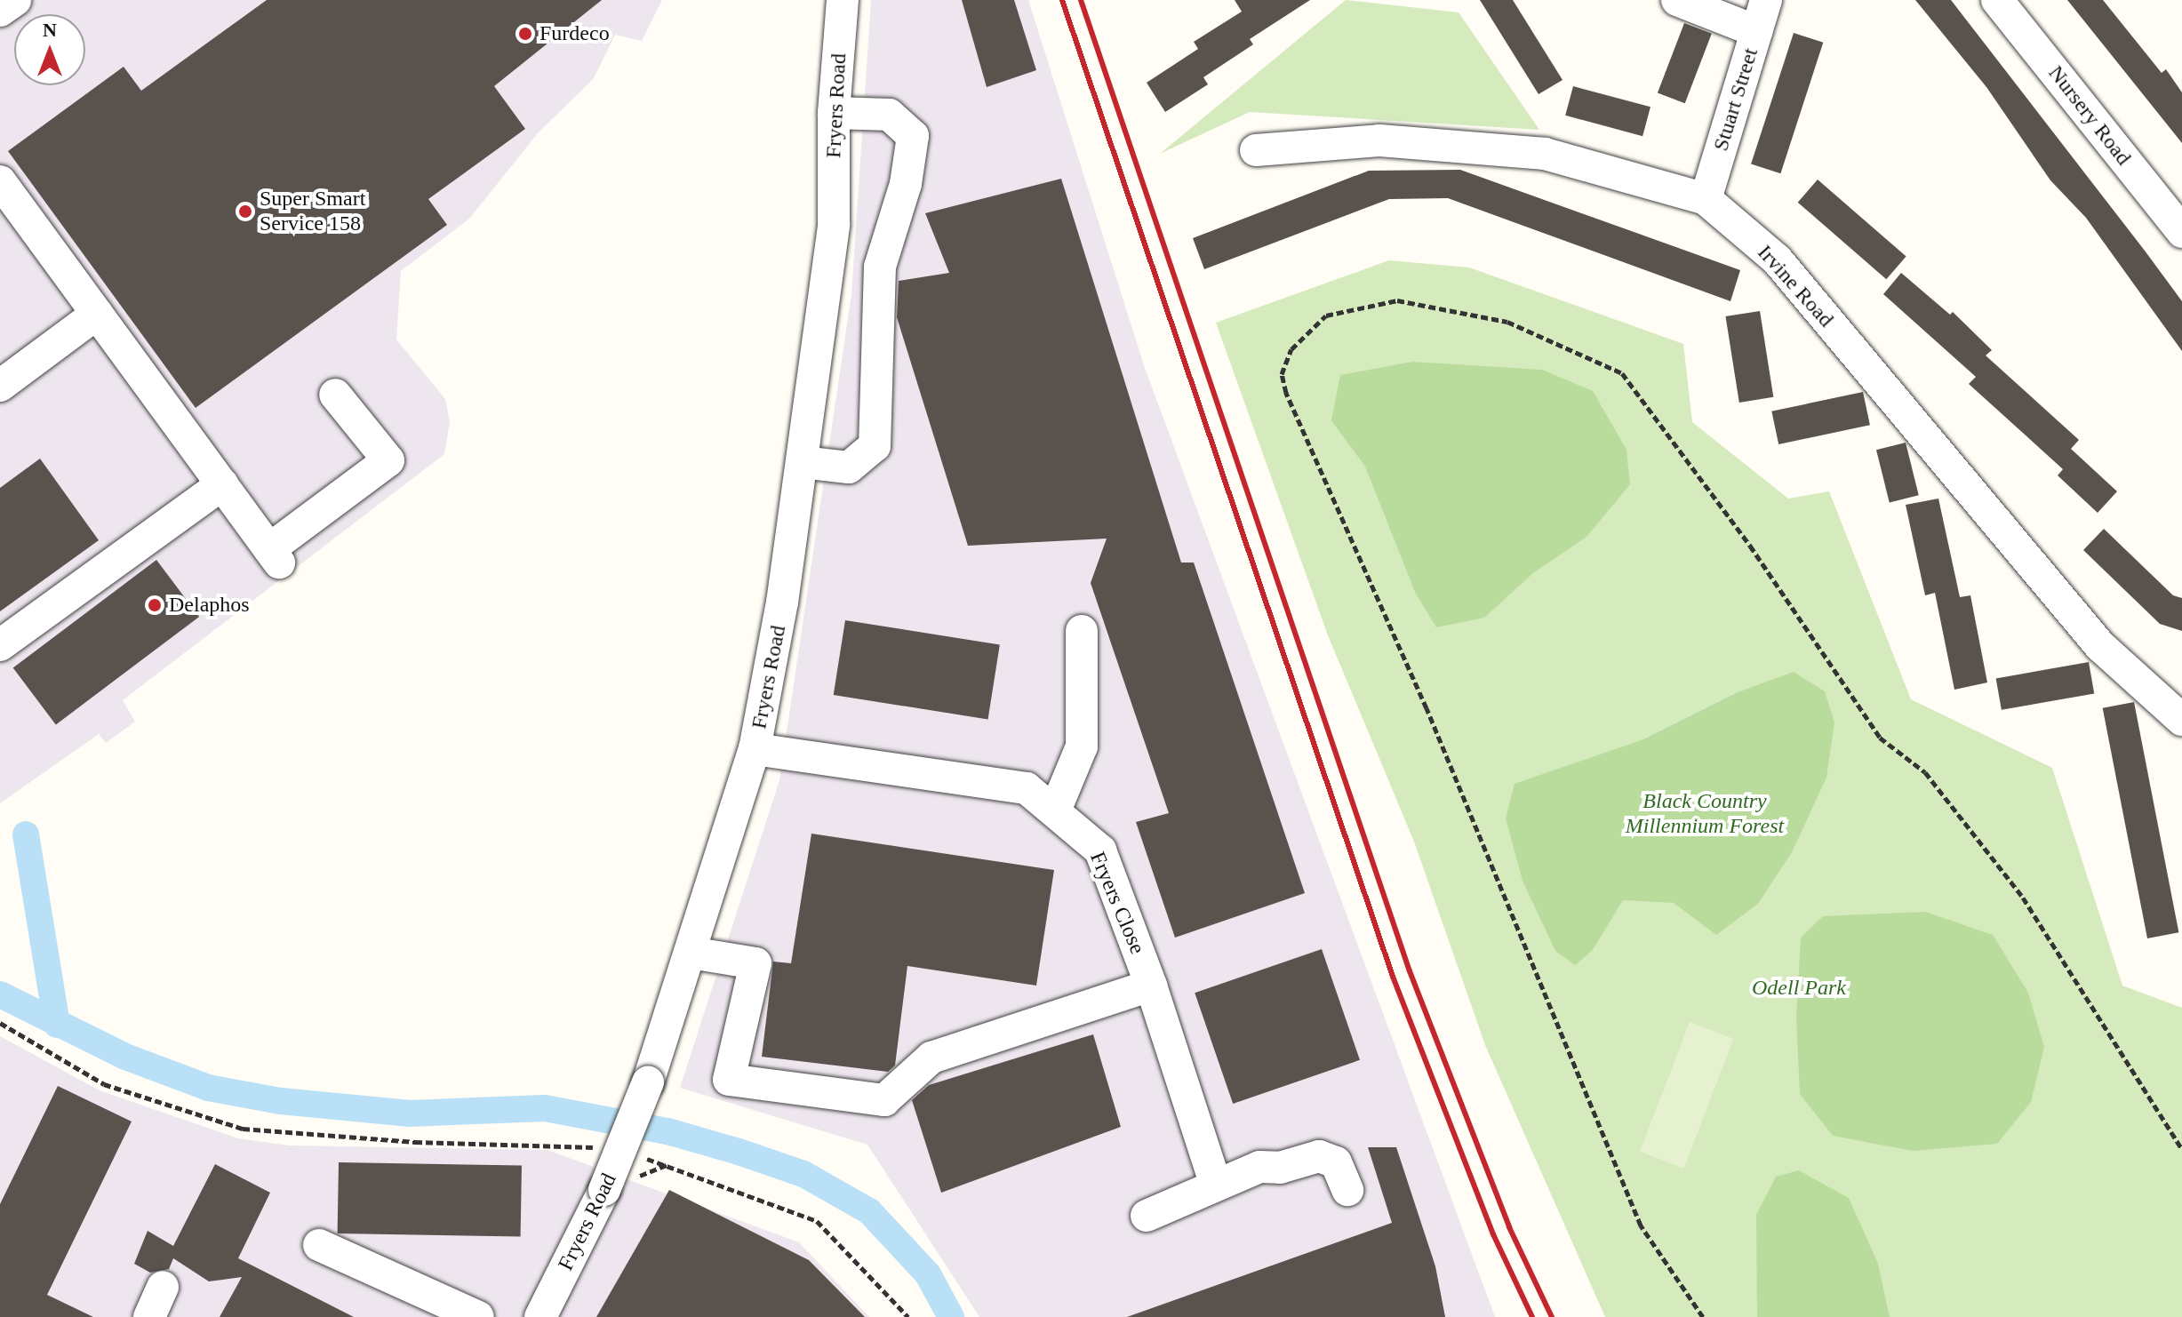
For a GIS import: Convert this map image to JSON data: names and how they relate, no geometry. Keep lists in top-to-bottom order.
{
  "streets": {
    "street": [
      "Stuart Street",
      "Fryers Road",
      "Nursery Road",
      "Irvine Road",
      "Fryers Close"
    ]
  },
  "crossings": [
    ["Stuart Street", "Irvine Road"],
    ["Fryers Road", "Fryers Close"]
  ],
  "parks": ["Black Country Millennium Forest", "Odell Park"],
  "places": ["Furdeco", "Super Smart Service 158", "Delaphos"],
  "north": "top"
}
